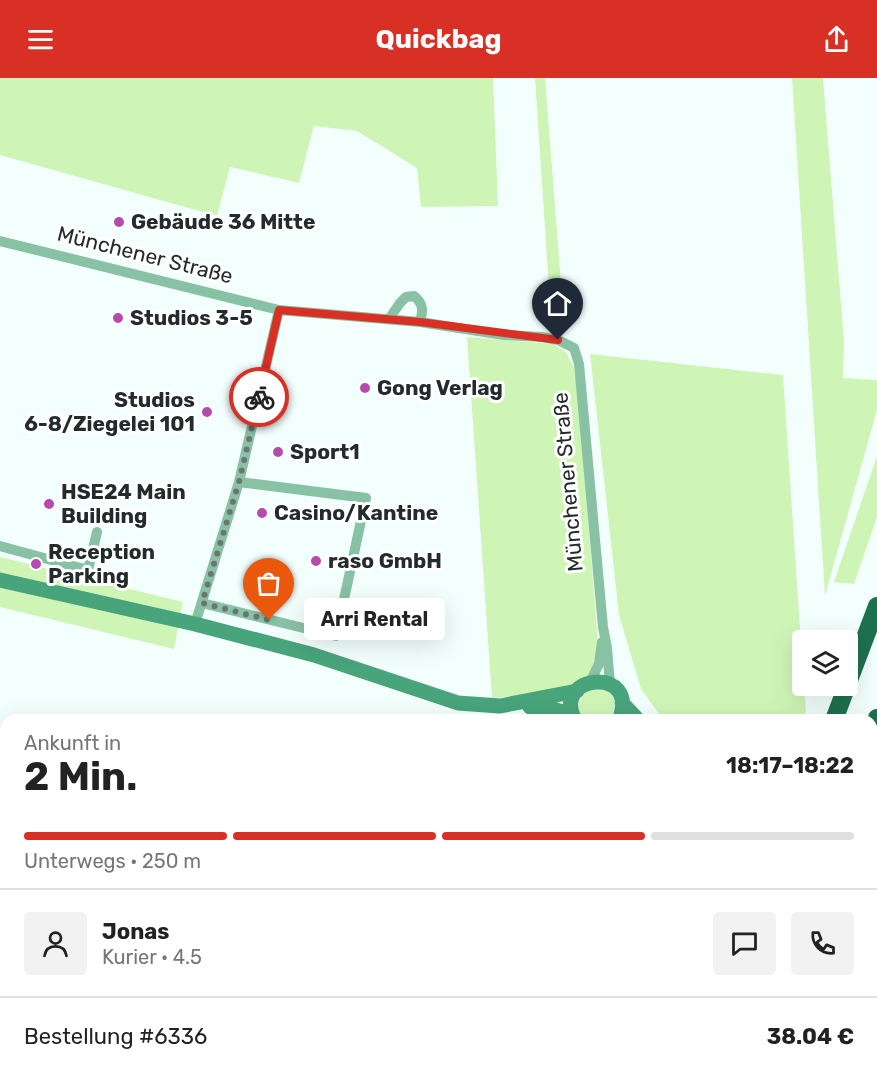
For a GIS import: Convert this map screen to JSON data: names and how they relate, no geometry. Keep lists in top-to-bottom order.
{
  "streets": {
    "street": ["Münchener Straße"]
  },
  "places": [
    "Gebäude 36 Mitte",
    "Studios 3-5",
    "Gong Verlag",
    "Studios 6-8/Ziegelei 101",
    "Sport1",
    "HSE24 Main Building",
    "Casino/Kantine",
    "raso GmbH",
    "Reception Parking",
    "Arri Rental"
  ],
  "page": {
    "header": "Quickbag",
    "bubble": "Arri Rental",
    "heading": ["2 Min.", "Ankunft in", "18:17–18:22"],
    "panel": [
      "Jonas",
      "Kurier · 4.5",
      "Bestellung #6336",
      "38.04 €"
    ],
    "bar": "Unterwegs · 250 m"
  }
}
